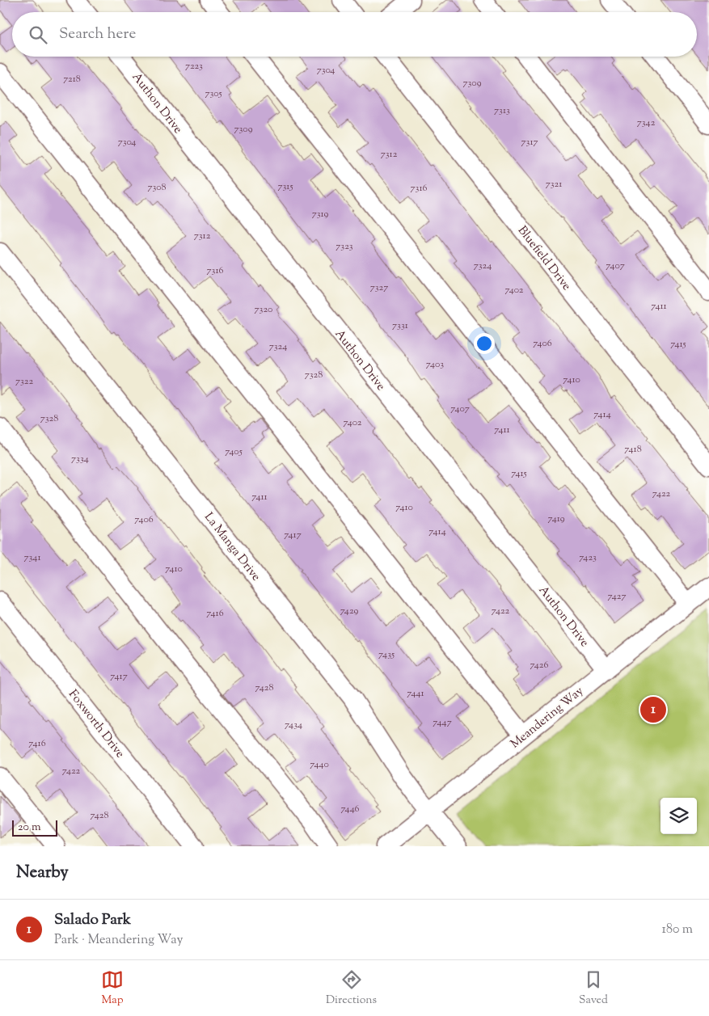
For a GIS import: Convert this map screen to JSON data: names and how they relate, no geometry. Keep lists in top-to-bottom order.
{
  "streets": {
    "street": [
      "Authon Drive",
      "Bluefield Drive",
      "La Manga Drive",
      "Meandering Way",
      "Foxworth Drive"
    ]
  },
  "crossings": [
    ["Authon Drive", "Meandering Way"],
    ["La Manga Drive", "Meandering Way"]
  ],
  "house_numbers": [
    "7223",
    "7304",
    "7218",
    "7309",
    "7305",
    "7313",
    "7342",
    "7309",
    "7304",
    "7317",
    "7312",
    "7321",
    "7315",
    "7308",
    "7316",
    "7319",
    "7312",
    "7323",
    "7324",
    "7407",
    "7316",
    "7327",
    "7402",
    "7411",
    "7320",
    "7331",
    "7406",
    "7415",
    "7324",
    "7403",
    "7328",
    "7410",
    "7322",
    "7407",
    "7414",
    "7328",
    "7402",
    "7411",
    "7418",
    "7405",
    "7334",
    "7415",
    "7422",
    "7411",
    "7410",
    "7419",
    "7406",
    "7414",
    "7417",
    "7341",
    "7423",
    "7410",
    "7427",
    "7429",
    "7422",
    "7416",
    "7435",
    "7426",
    "7417",
    "7428",
    "7441",
    "7447",
    "7434",
    "7416",
    "7440",
    "7422",
    "7446",
    "7428"
  ],
  "scale_bar": "20 m",
  "page": {
    "search": "Search here",
    "pins": "1",
    "scale": "20 m",
    "heading": "Nearby",
    "list": [
      {
        "mark": "1",
        "name": "Salado Park",
        "note": "Park · Meandering Way",
        "value": "180 m"
      }
    ],
    "nav": ["Map", "Directions", "Saved"]
  }
}
